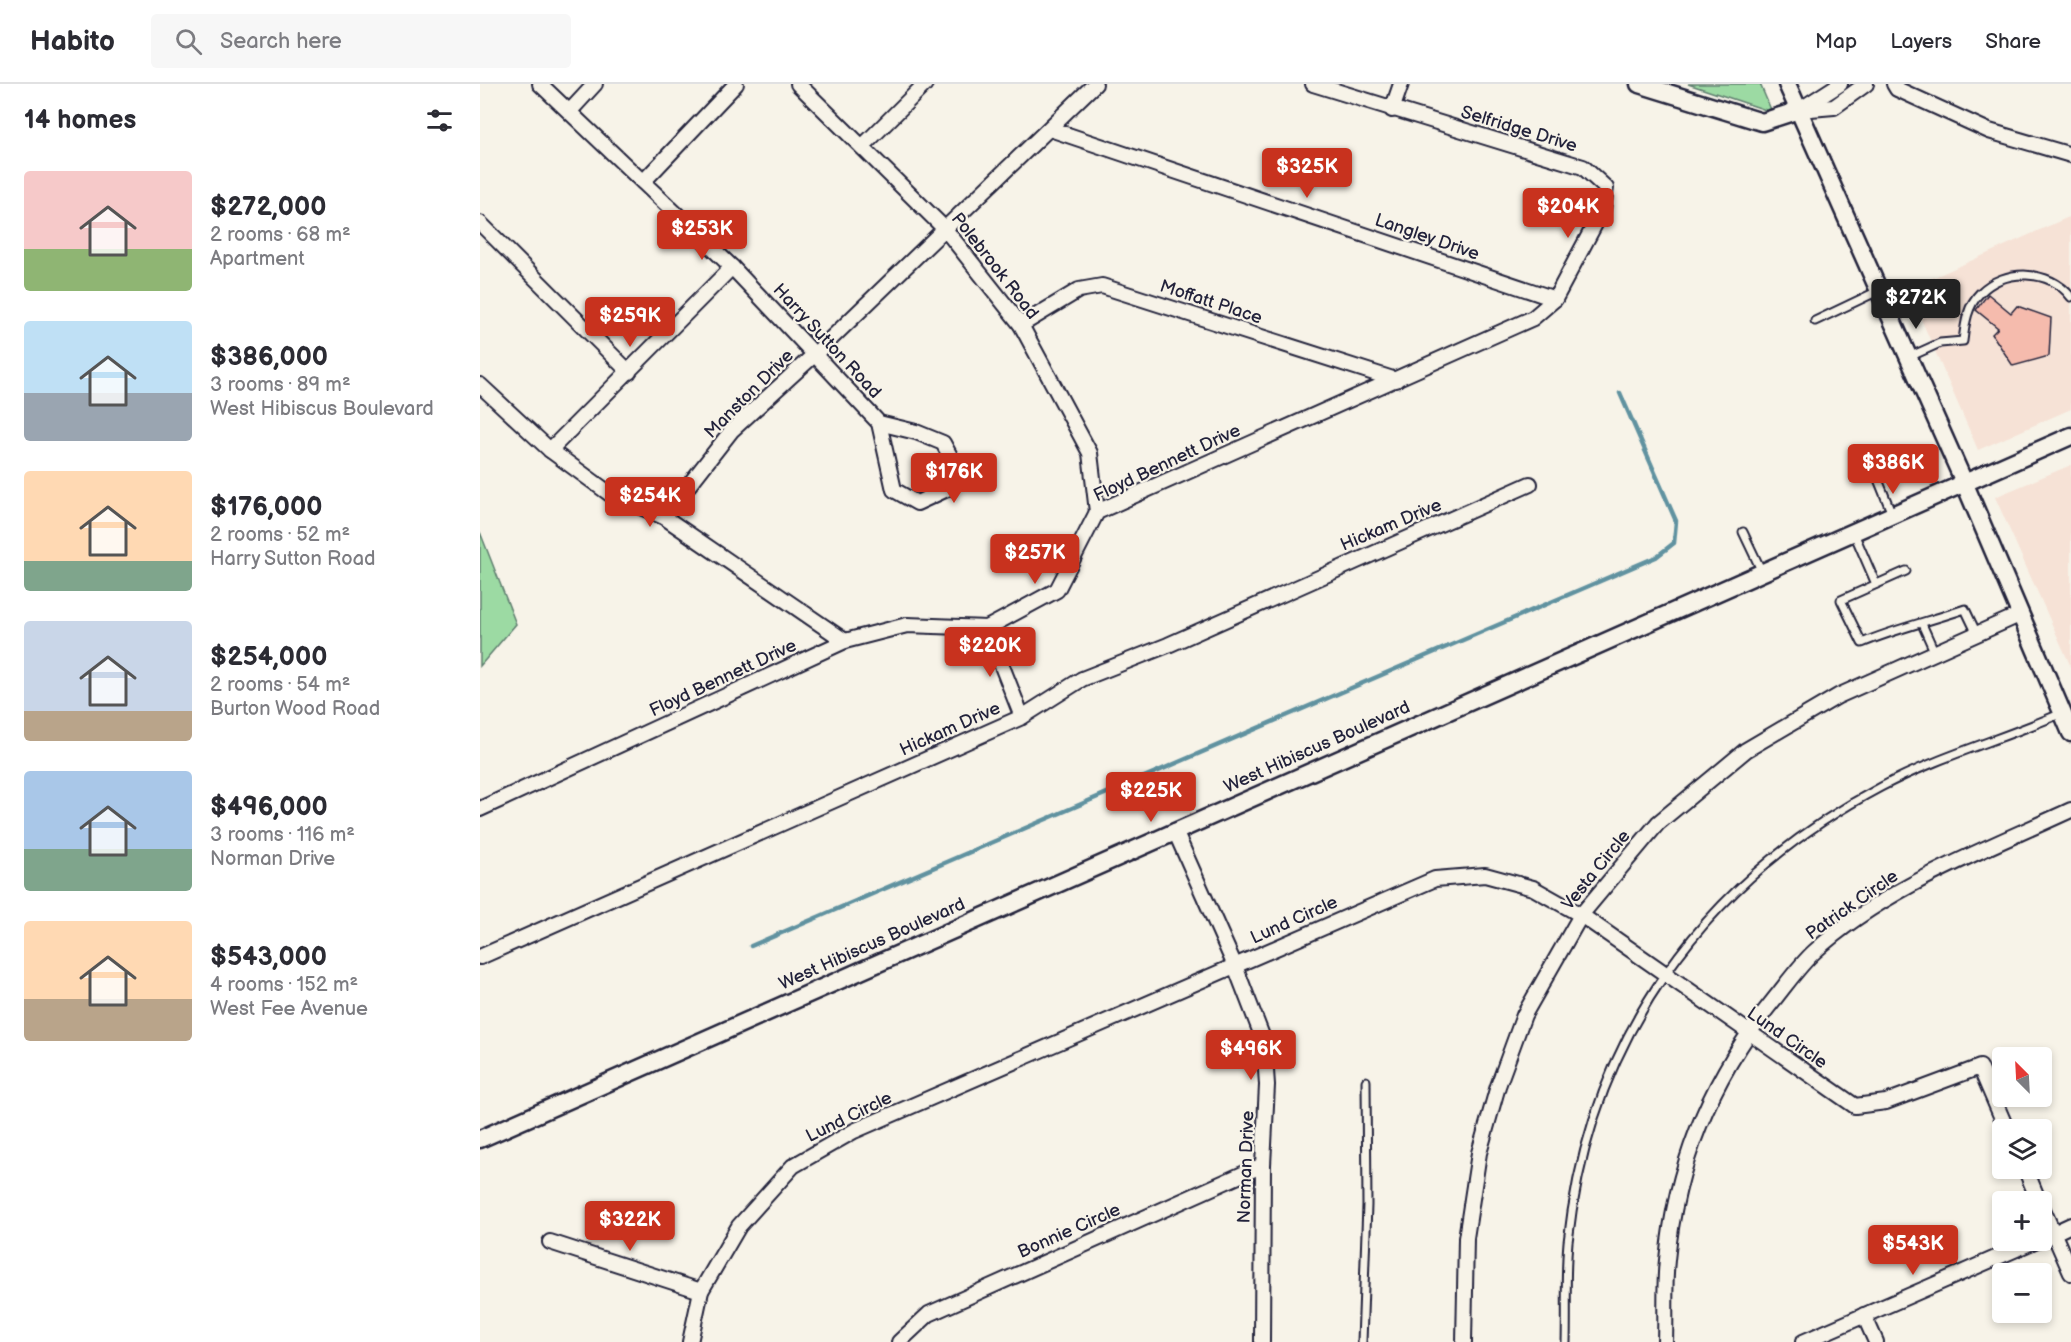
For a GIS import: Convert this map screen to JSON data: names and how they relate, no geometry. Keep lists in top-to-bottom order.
{
  "streets": {
    "street": [
      "Selfridge Drive",
      "Langley Drive",
      "Polebrook Road",
      "Moffatt Place",
      "Harry Sutton Road",
      "Manston Drive",
      "Floyd Bennett Drive",
      "Hickam Drive",
      "West Hibiscus Boulevard",
      "Vesta Circle",
      "Patrick Circle",
      "Lund Circle",
      "Norman Drive",
      "Bonnie Circle"
    ]
  },
  "crossings": [
    ["Selfridge Drive", "Floyd Bennett Drive"],
    ["Langley Drive", "Floyd Bennett Drive"],
    ["Polebrook Road", "Moffatt Place"],
    ["Polebrook Road", "Manston Drive"],
    ["Polebrook Road", "Floyd Bennett Drive"],
    ["Moffatt Place", "Floyd Bennett Drive"],
    ["Harry Sutton Road", "Manston Drive"],
    ["West Hibiscus Boulevard", "Norman Drive"],
    ["Vesta Circle", "Lund Circle"],
    ["Patrick Circle", "Lund Circle"],
    ["Lund Circle", "Norman Drive"],
    ["Norman Drive", "Bonnie Circle"]
  ],
  "north": "top left",
  "page": {
    "header": "Habito",
    "search": "Search here",
    "nav": ["Map", "Layers", "Share"],
    "heading": "14 homes",
    "price": [
      "$325K",
      "$204K",
      "$253K",
      "$272K",
      "$259K",
      "$386K",
      "$176K",
      "$254K",
      "$257K",
      "$220K",
      "$225K",
      "$496K",
      "$322K",
      "$543K"
    ],
    "list": [
      {
        "name": "$272,000",
        "note": "2 rooms · 68 m² · Apartment"
      },
      {
        "name": "$386,000",
        "note": "3 rooms · 89 m² · West Hibiscus Boulevard"
      },
      {
        "name": "$176,000",
        "note": "2 rooms · 52 m² · Harry Sutton Road"
      },
      {
        "name": "$254,000",
        "note": "2 rooms · 54 m² · Burton Wood Road"
      },
      {
        "name": "$496,000",
        "note": "3 rooms · 116 m² · Norman Drive"
      },
      {
        "name": "$543,000",
        "note": "4 rooms · 152 m² · West Fee Avenue"
      }
    ],
    "map_buttons": ["+", "−"]
  }
}
